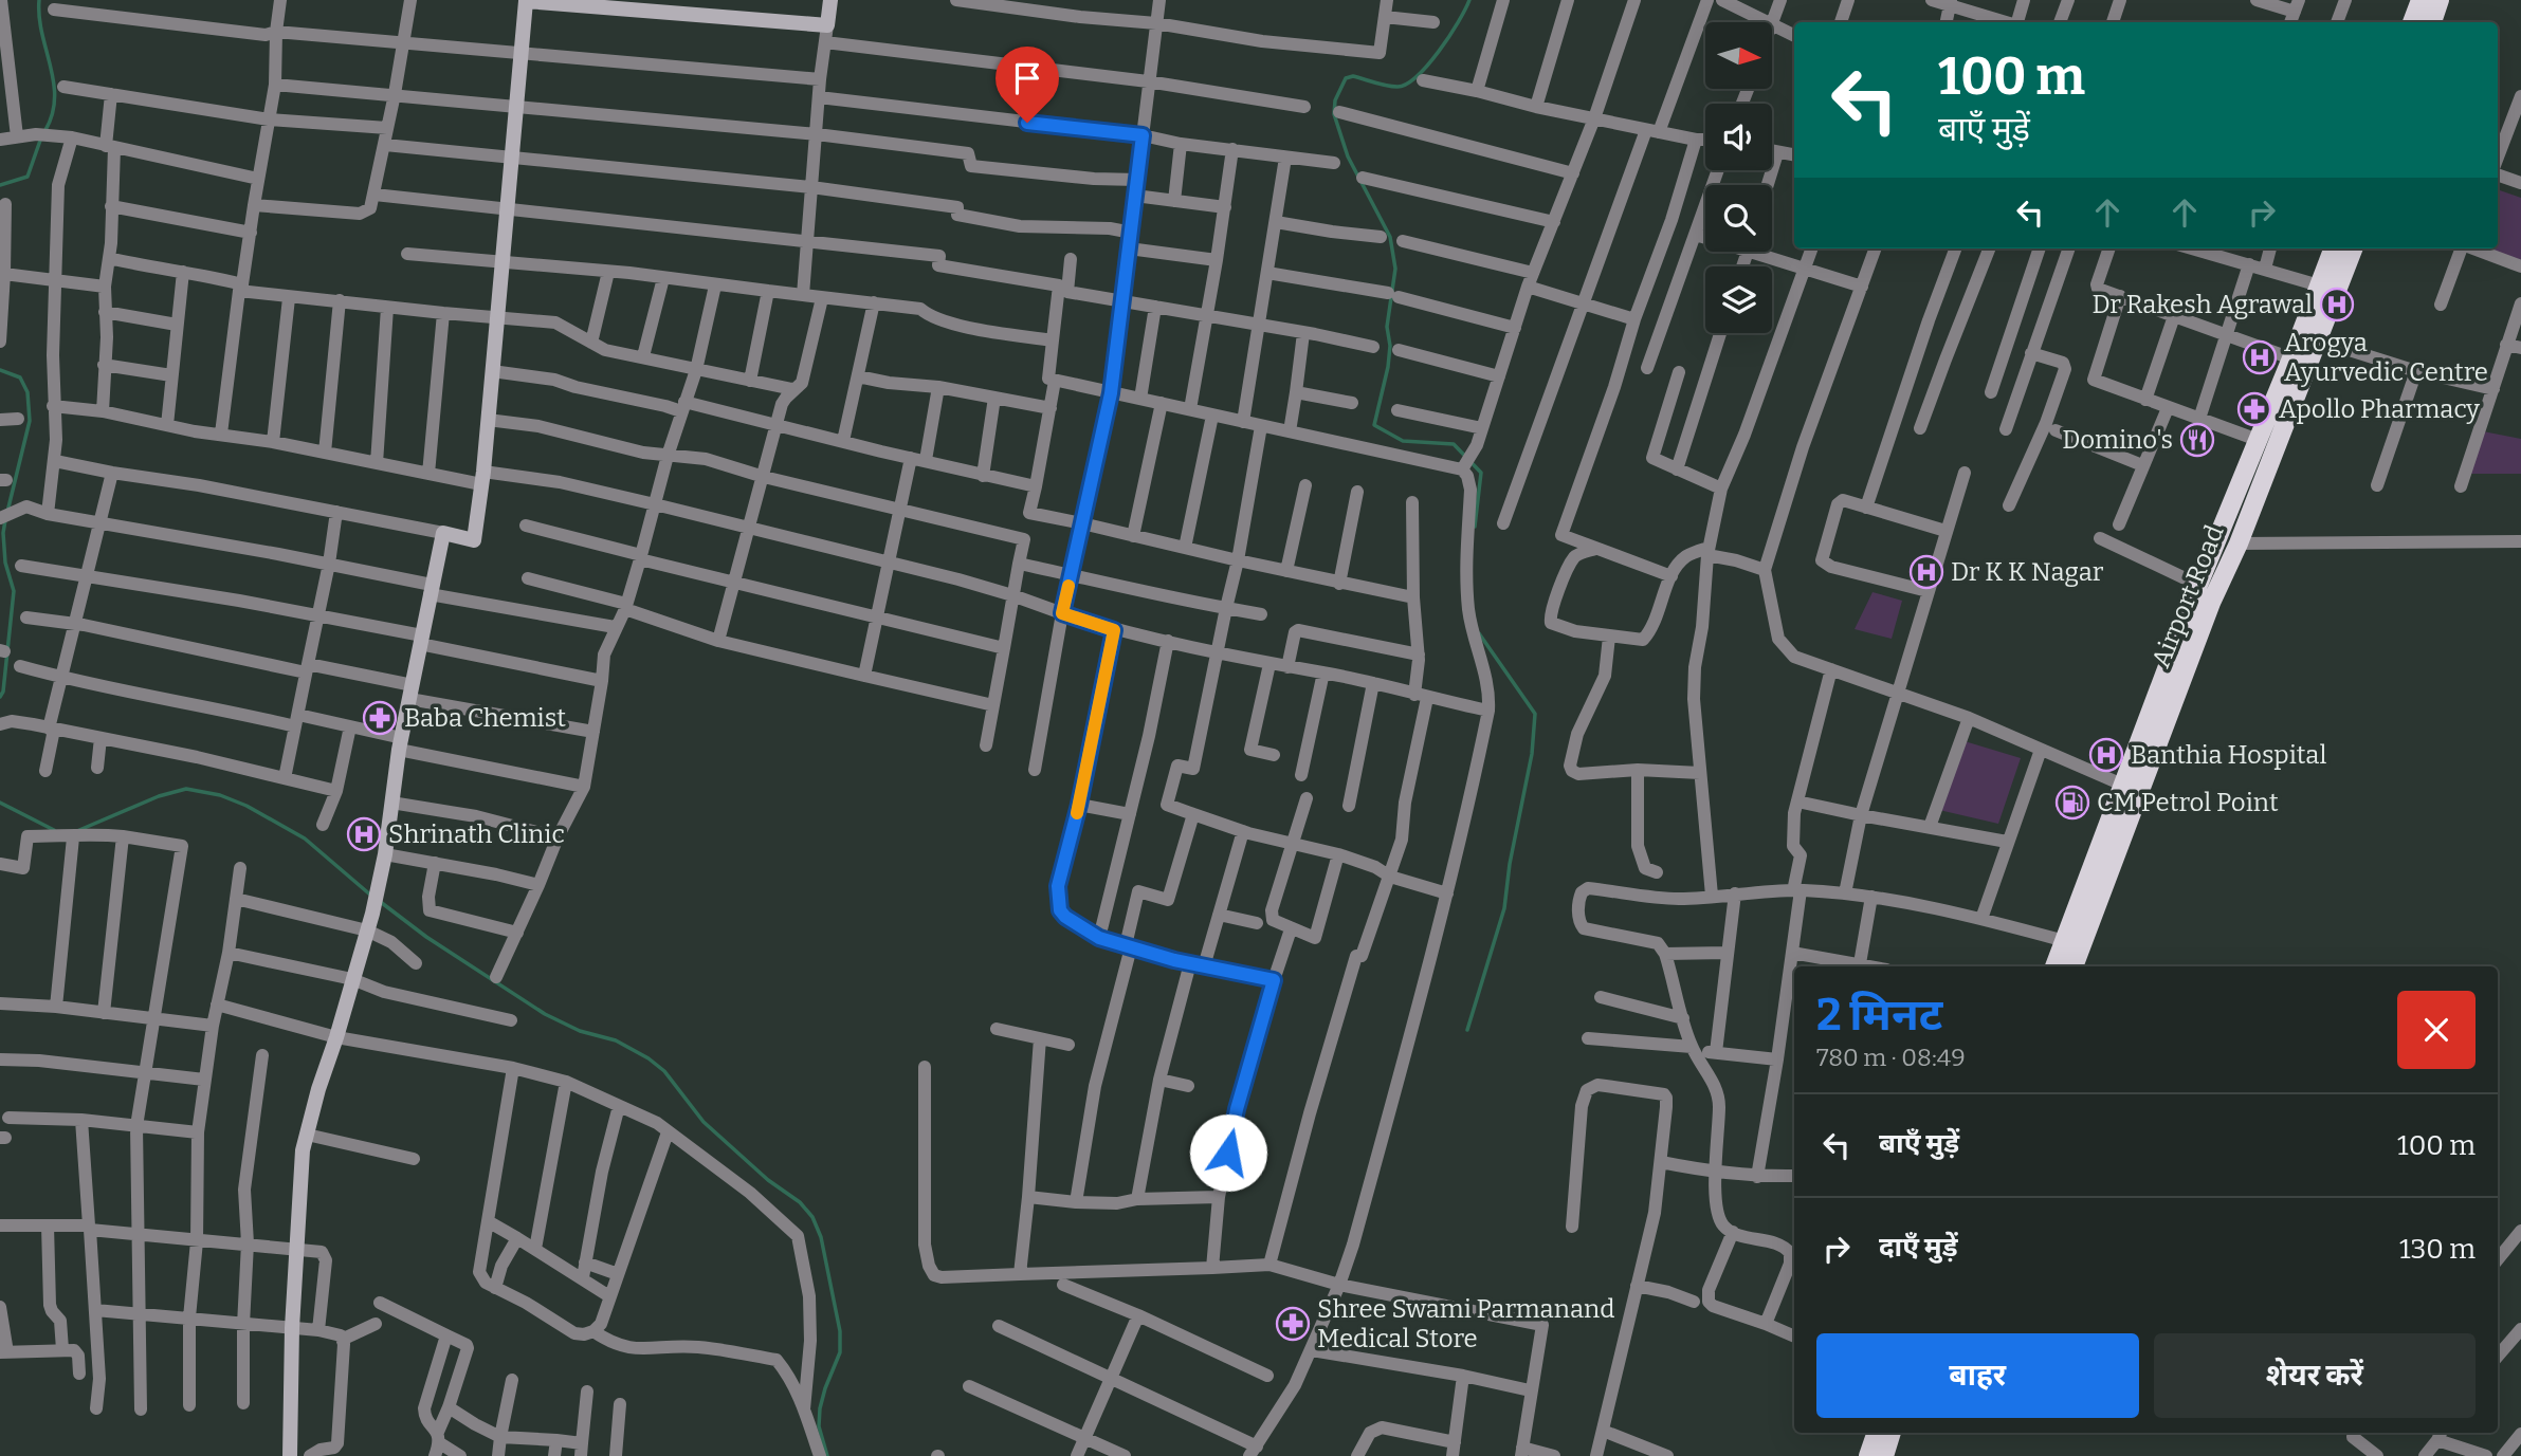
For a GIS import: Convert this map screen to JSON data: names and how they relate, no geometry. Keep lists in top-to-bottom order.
{
  "streets": {
    "main road": ["Airport Road"]
  },
  "places": {
    "hospital": [
      "Dr Rakesh Agrawal",
      "Arogya Ayurvedic Centre",
      "Dr K K Nagar",
      "Banthia Hospital",
      "Shrinath Clinic"
    ],
    "pharmacy": ["Apollo Pharmacy", "Baba Chemist", "Shree Swami Parmanand Medical Store"],
    "restaurant": ["Domino's"],
    "fuel station": ["CM Petrol Point"]
  },
  "north": "right",
  "page": {
    "turn": ["100 m", "बाएँ मुड़ें"],
    "heading": ["2 मिनट", "780 m · 08:49"],
    "list": [
      {
        "name": "बाएँ मुड़ें",
        "value": "100 m"
      },
      {
        "name": "दाएँ मुड़ें",
        "value": "130 m"
      }
    ],
    "buttons": ["बाहर", "शेयर करें"]
  }
}
